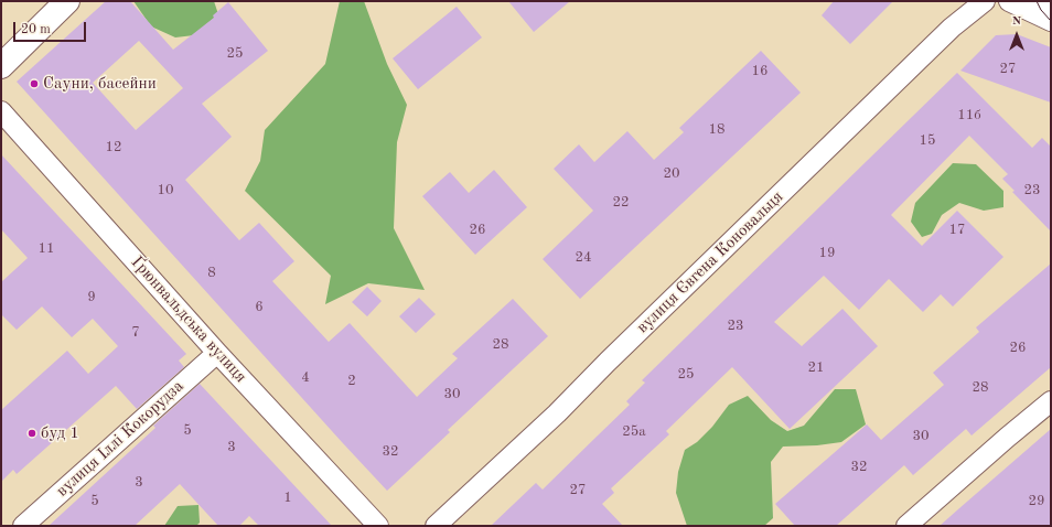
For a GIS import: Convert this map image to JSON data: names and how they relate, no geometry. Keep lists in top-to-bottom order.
{
  "streets": {
    "street": ["вулиця Євгена Коновальця", "Ґрюнвальдська вулиця", "вулиця Іллі Кокорудза"]
  },
  "crossings": [
    ["Ґрюнвальдська вулиця", "вулиця Іллі Кокорудза"]
  ],
  "places": ["Сауни, басейни", "буд 1"],
  "house_numbers": [
    "25",
    "27",
    "16",
    "11б",
    "18",
    "15",
    "12",
    "20",
    "10",
    "23",
    "22",
    "26",
    "17",
    "11",
    "19",
    "24",
    "8",
    "9",
    "6",
    "23",
    "7",
    "28",
    "26",
    "21",
    "25",
    "4",
    "2",
    "28",
    "30",
    "5",
    "25а",
    "30",
    "3",
    "32",
    "32",
    "3",
    "27",
    "1",
    "5",
    "29"
  ],
  "scale_bar": "20 m",
  "north": "top"
}
